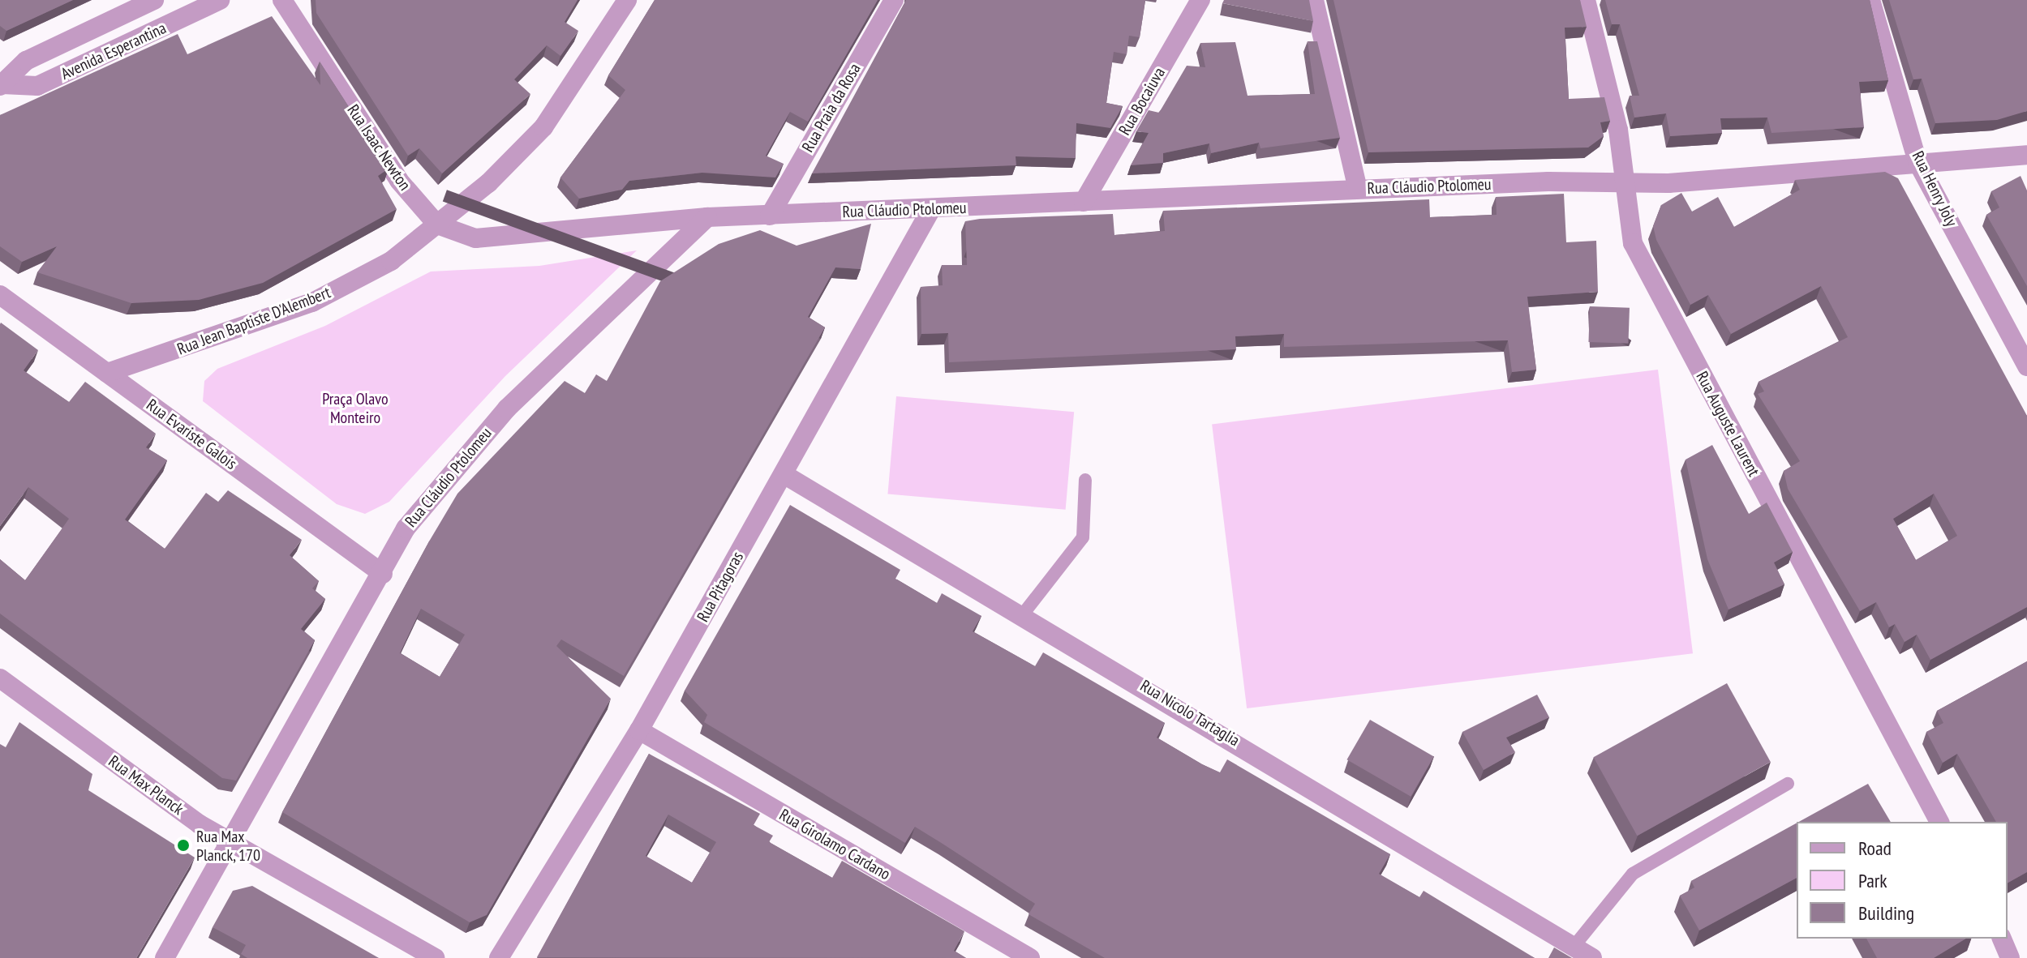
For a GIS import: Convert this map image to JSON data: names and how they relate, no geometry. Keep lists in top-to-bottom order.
{
  "streets": {
    "street": [
      "Avenida Esperantina",
      "Rua Bocaiuva",
      "Rua Praia da Rosa",
      "Rua Isaac Newton",
      "Rua Cláudio Ptolomeu",
      "Rua Henry Joly",
      "Rua Jean Baptiste D'Alembert",
      "Rua Auguste Laurent",
      "Rua Evariste Galois",
      "Rua Pitagoras",
      "Rua Nicolo Tartaglia",
      "Rua Max Planck",
      "Rua Girolamo Cardano"
    ]
  },
  "crossings": [
    ["Rua Bocaiuva", "Rua Cláudio Ptolomeu"],
    ["Rua Praia da Rosa", "Rua Cláudio Ptolomeu"],
    ["Rua Isaac Newton", "Rua Cláudio Ptolomeu"],
    ["Rua Isaac Newton", "Rua Jean Baptiste D'Alembert"],
    ["Rua Cláudio Ptolomeu", "Rua Henry Joly"],
    ["Rua Cláudio Ptolomeu", "Rua Auguste Laurent"],
    ["Rua Cláudio Ptolomeu", "Rua Evariste Galois"],
    ["Rua Cláudio Ptolomeu", "Rua Pitagoras"],
    ["Rua Cláudio Ptolomeu", "Rua Max Planck"],
    ["Rua Jean Baptiste D'Alembert", "Rua Evariste Galois"],
    ["Rua Pitagoras", "Rua Nicolo Tartaglia"],
    ["Rua Pitagoras", "Rua Girolamo Cardano"]
  ],
  "parks": ["Praça Olavo Monteiro"],
  "places": ["Rua Max Planck, 170"],
  "legend": ["Road", "Park", "Building"]
}
